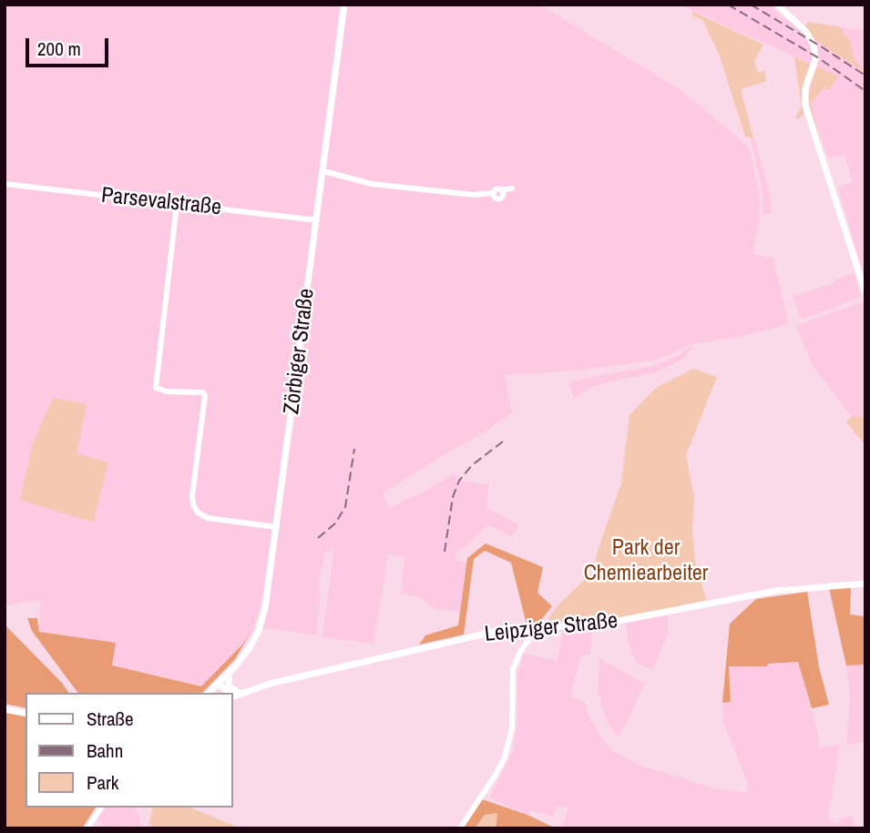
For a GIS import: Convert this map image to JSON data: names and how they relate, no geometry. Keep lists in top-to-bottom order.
{
  "streets": {
    "main road": ["Zörbiger Straße", "Leipziger Straße"],
    "street": ["Parsevalstraße"]
  },
  "crossings": [
    ["Parsevalstraße", "Zörbiger Straße"]
  ],
  "parks": ["Park der Chemiearbeiter"],
  "legend": ["Straße", "Bahn", "Park"],
  "scale_bar": "200 m"
}
